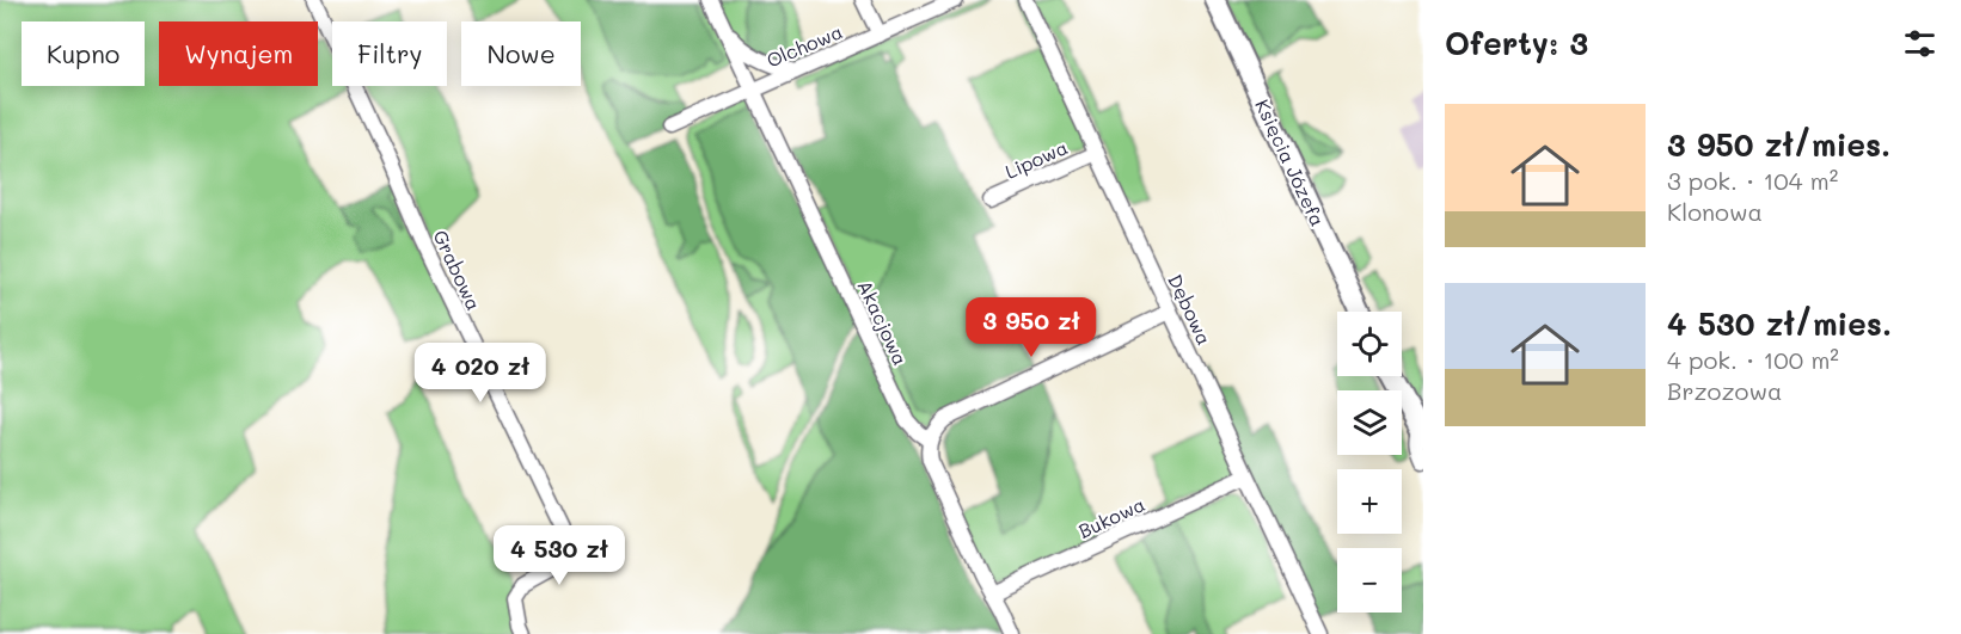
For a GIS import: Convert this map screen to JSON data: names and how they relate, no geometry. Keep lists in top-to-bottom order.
{
  "streets": {
    "street": [
      "Olchowa",
      "Lipowa",
      "Księcia Józefa",
      "Grabowa",
      "Dębowa",
      "Akacjowa",
      "Bukowa"
    ]
  },
  "crossings": [
    ["Olchowa", "Akacjowa"],
    ["Lipowa", "Dębowa"],
    ["Dębowa", "Bukowa"]
  ],
  "page": {
    "heading": "Oferty: 3",
    "chip": [
      "Kupno",
      "Wynajem",
      "Filtry",
      "Nowe"
    ],
    "list": [
      {
        "name": "3 950 zł/mies.",
        "note": "3 pok. · 104 m² · Klonowa"
      },
      {
        "name": "4 530 zł/mies.",
        "note": "4 pok. · 100 m² · Brzozowa"
      }
    ],
    "price": ["3 950 zł", "4 020 zł", "4 530 zł"],
    "map_buttons": ["+", "−"]
  }
}
